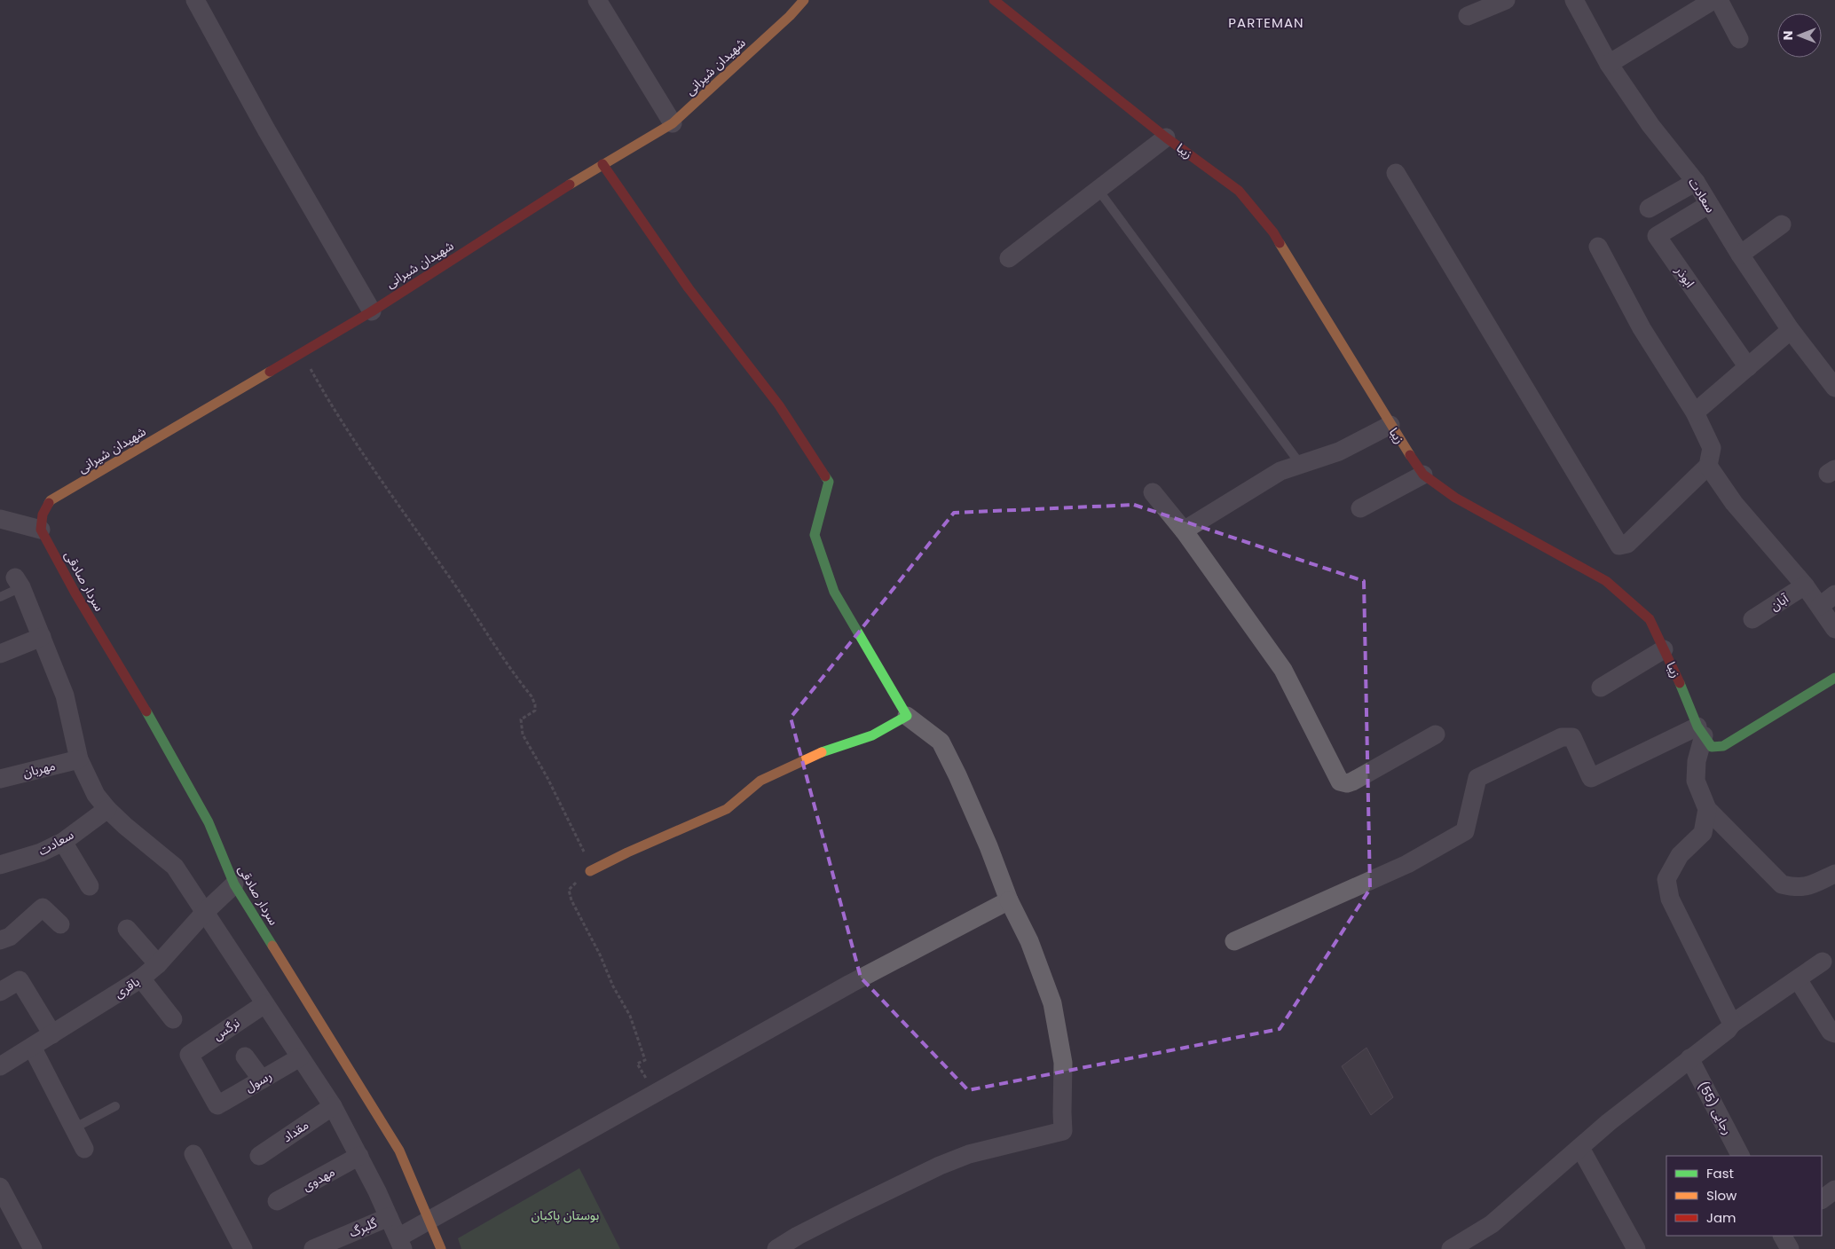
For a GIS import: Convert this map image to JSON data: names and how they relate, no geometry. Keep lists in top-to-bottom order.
{
  "streets": {
    "street": [
      "شهیدان شیرانی",
      "زیبا",
      "سعادت",
      "ابوذر",
      "سردار صادقی",
      "آبان",
      "مهربان",
      "باقری",
      "نرگس",
      "رسول",
      "رجایی (55)",
      "مقداد",
      "مهدوی",
      "گلبرگ"
    ]
  },
  "crossings": [
    ["شهیدان شیرانی", "سردار صادقی"],
    ["سعادت", "ابوذر"],
    ["سردار صادقی", "باقری"],
    ["نرگس", "رسول"]
  ],
  "districts": ["PARTEMAN"],
  "parks": ["بوستان پاکبان"],
  "legend": ["Fast", "Slow", "Jam"],
  "north": "left"
}
